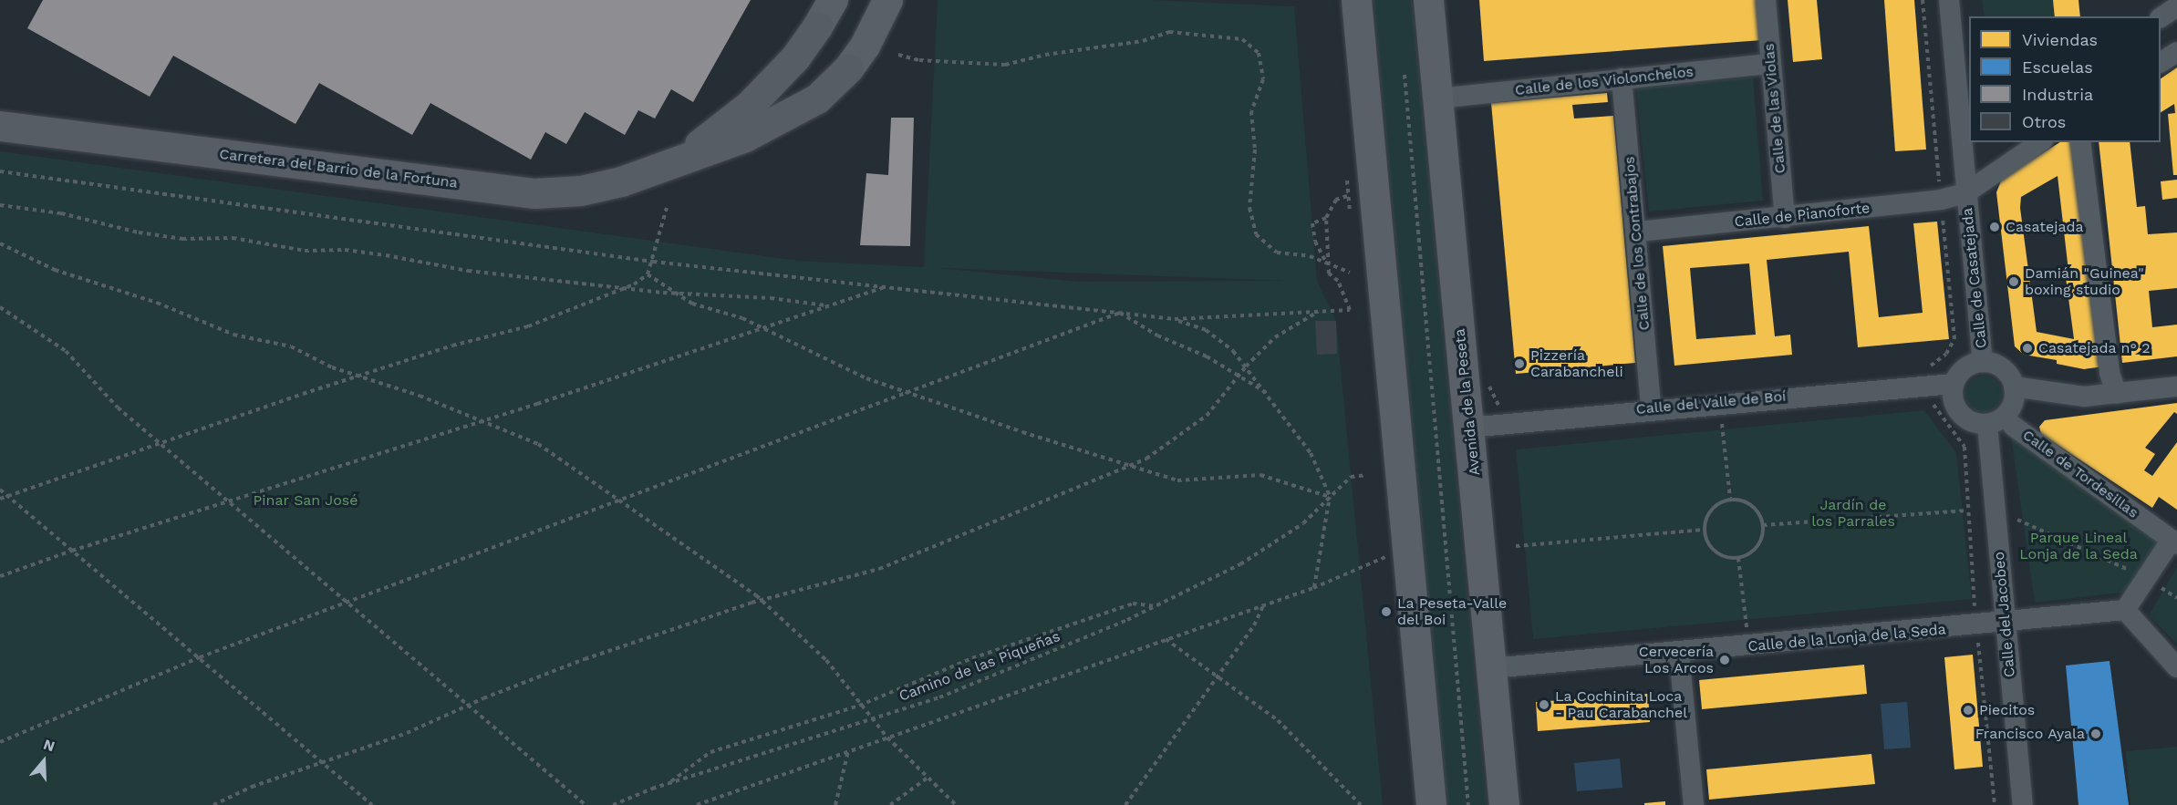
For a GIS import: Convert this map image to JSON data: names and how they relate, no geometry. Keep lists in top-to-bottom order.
{
  "streets": {
    "main road": ["Carretera del Barrio de la Fortuna"],
    "street": [
      "Calle de los Violonchelos",
      "Calle de las Violas",
      "Calle de Pianoforte",
      "Calle de los Contrabajos",
      "Calle de Casatejada",
      "Avenida de la Peseta",
      "Calle del Valle de Boí",
      "Calle de Tordesillas",
      "Calle del Jacobeo",
      "Calle de la Lonja de la Seda"
    ],
    "path": ["Camino de las Piqueñas"]
  },
  "crossings": [
    ["Calle de los Violonchelos", "Calle de las Violas"],
    ["Calle de los Violonchelos", "Calle de los Contrabajos"],
    ["Calle de los Violonchelos", "Avenida de la Peseta"],
    ["Calle de las Violas", "Calle de Pianoforte"],
    ["Calle de Pianoforte", "Calle de los Contrabajos"],
    ["Calle de Pianoforte", "Calle de Casatejada"],
    ["Calle de los Contrabajos", "Calle del Valle de Boí"],
    ["Calle de Casatejada", "Calle del Valle de Boí"],
    ["Calle de Casatejada", "Calle del Jacobeo"],
    ["Avenida de la Peseta", "Calle del Valle de Boí"],
    ["Avenida de la Peseta", "Calle de la Lonja de la Seda"],
    ["Calle del Valle de Boí", "Calle del Jacobeo"],
    ["Calle de Tordesillas", "Calle de la Lonja de la Seda"],
    ["Calle del Jacobeo", "Calle de la Lonja de la Seda"]
  ],
  "parks": ["Pinar San José", "Jardín de los Parrales", "Parque Lineal Lonja de la Seda"],
  "places": [
    "Casatejada",
    "Damián \"Guinea\" boxing studio",
    "Casatejada n° 2",
    "Pizzería Carabancheli",
    "La Peseta-Valle del Boi",
    "Cervecería Los Arcos",
    "La Cochinita Loca - Pau Carabanchel",
    "Piecitos",
    "Francisco Ayala"
  ],
  "legend": [
    "Viviendas",
    "Escuelas",
    "Industria",
    "Otros"
  ],
  "north": "top"
}
